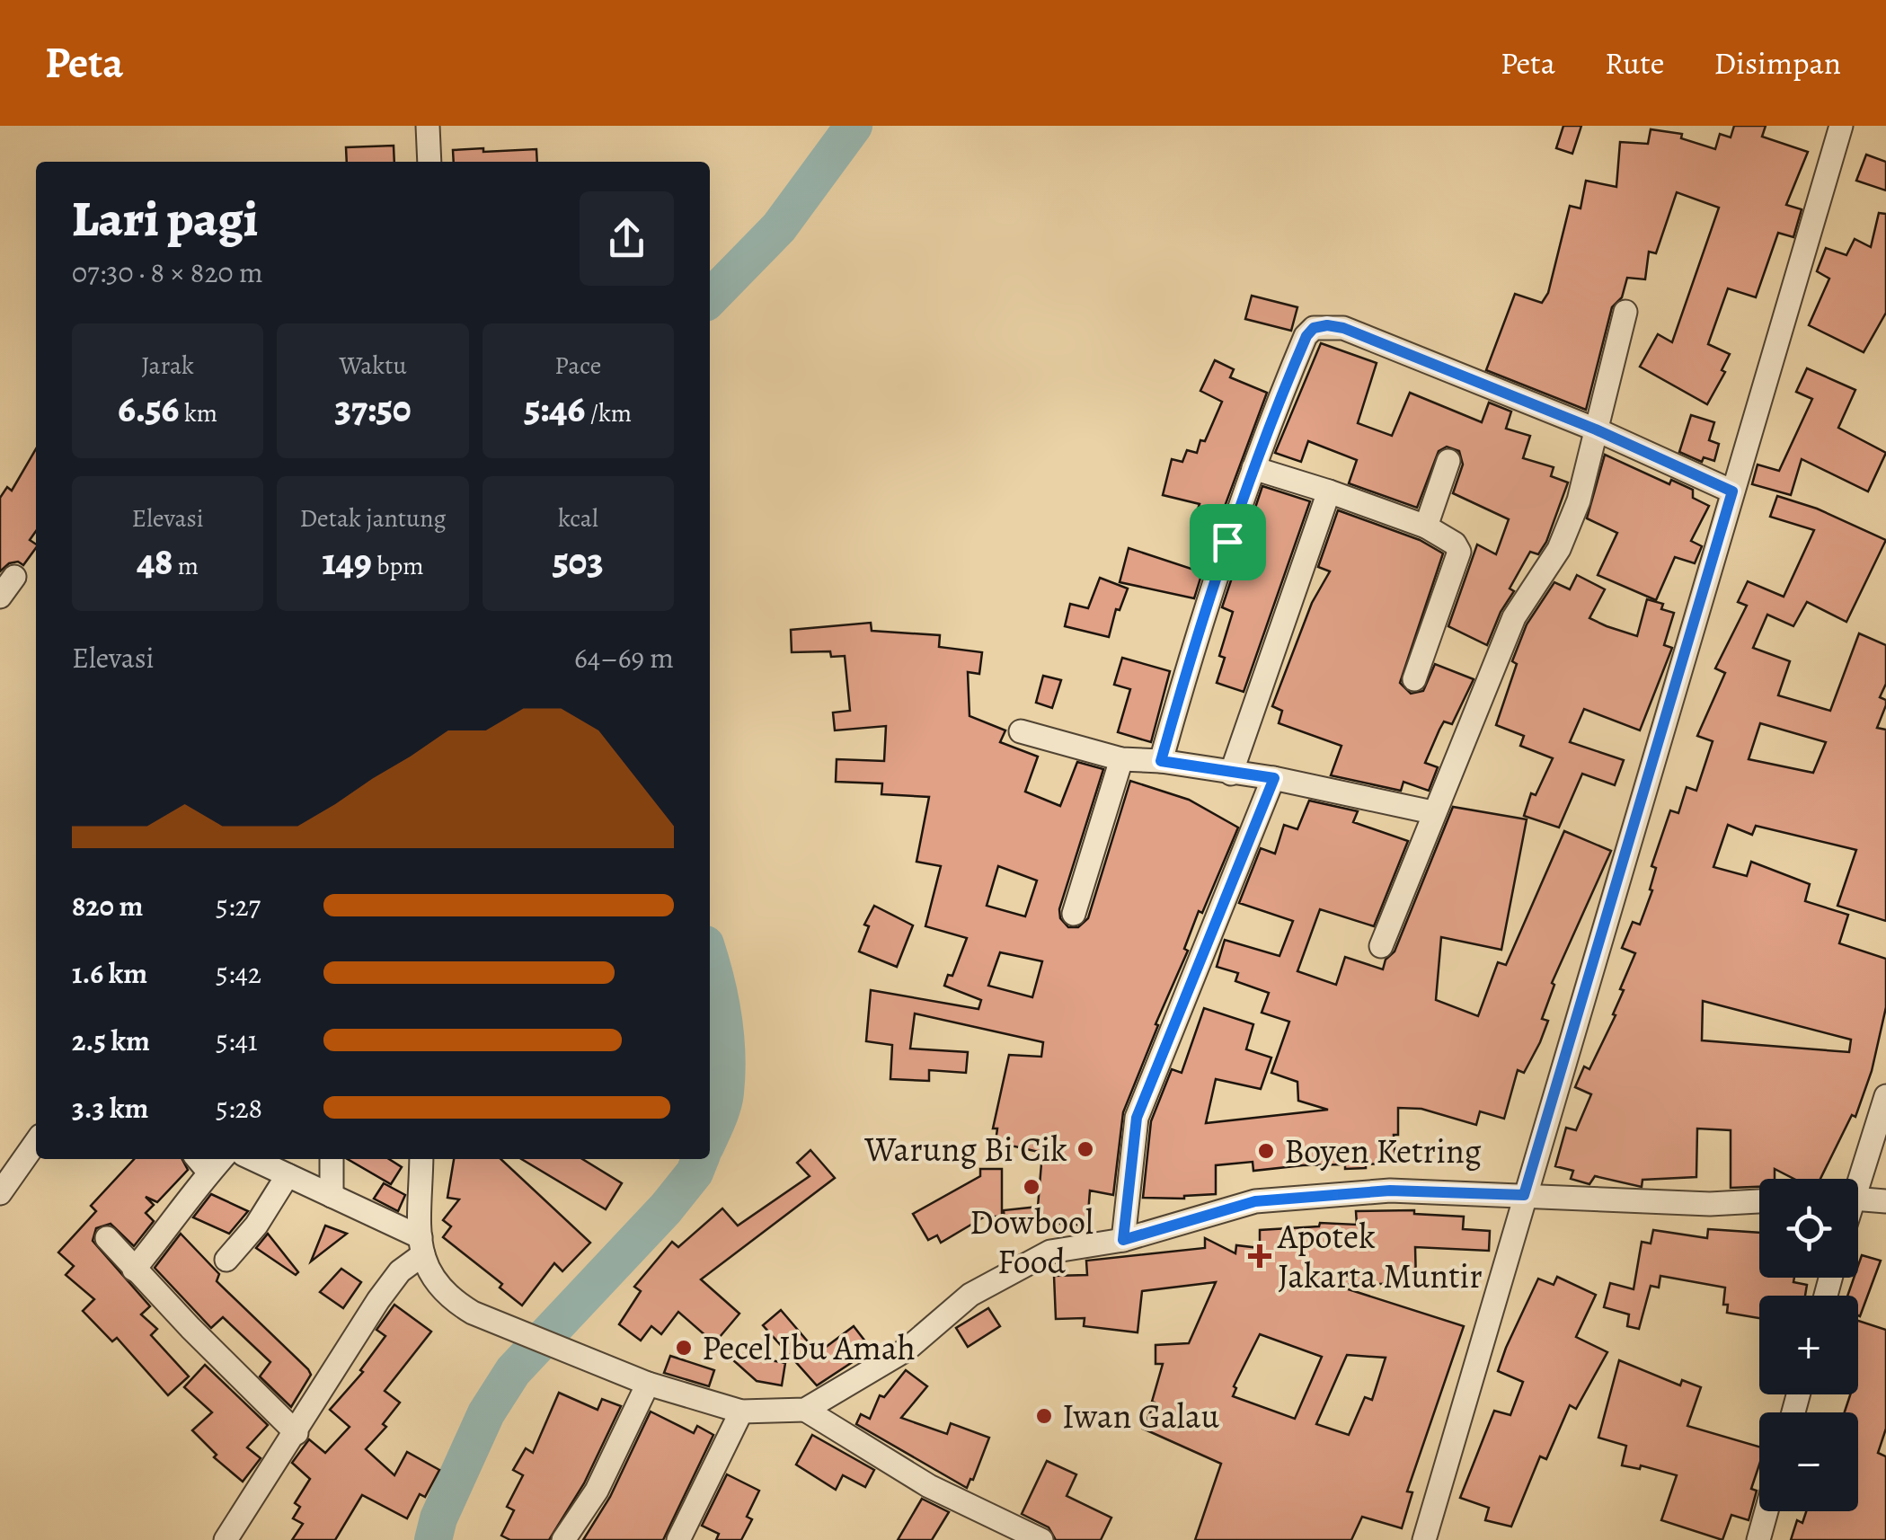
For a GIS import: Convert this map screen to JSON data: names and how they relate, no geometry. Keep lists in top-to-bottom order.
{
  "places": {
    "other": [
      "Warung Bi Cik",
      "Boyen Ketring",
      "Dowbool Food",
      "Pecel Ibu Amah",
      "Iwan Galau"
    ],
    "health": ["Apotek Jakarta Muntir"]
  },
  "page": {
    "header": "Peta",
    "nav": ["Peta", "Rute", "Disimpan"],
    "heading": ["Lari pagi", "07:30 · 8 × 820 m"],
    "stats": [
      ["Jarak", "6.56 km"],
      ["Waktu", "37:50"],
      ["Pace", "5:46 /km"],
      ["Elevasi", "48 m"],
      ["Detak jantung", "149 bpm"],
      ["kcal", "503"]
    ],
    "chart": ["Elevasi", "64–69 m"],
    "list": [
      {
        "name": "820 m",
        "note": "5:27"
      },
      {
        "name": "1.6 km",
        "note": "5:42"
      },
      {
        "name": "2.5 km",
        "note": "5:41"
      },
      {
        "name": "3.3 km",
        "note": "5:28"
      }
    ],
    "map_buttons": ["+", "−"]
  }
}
